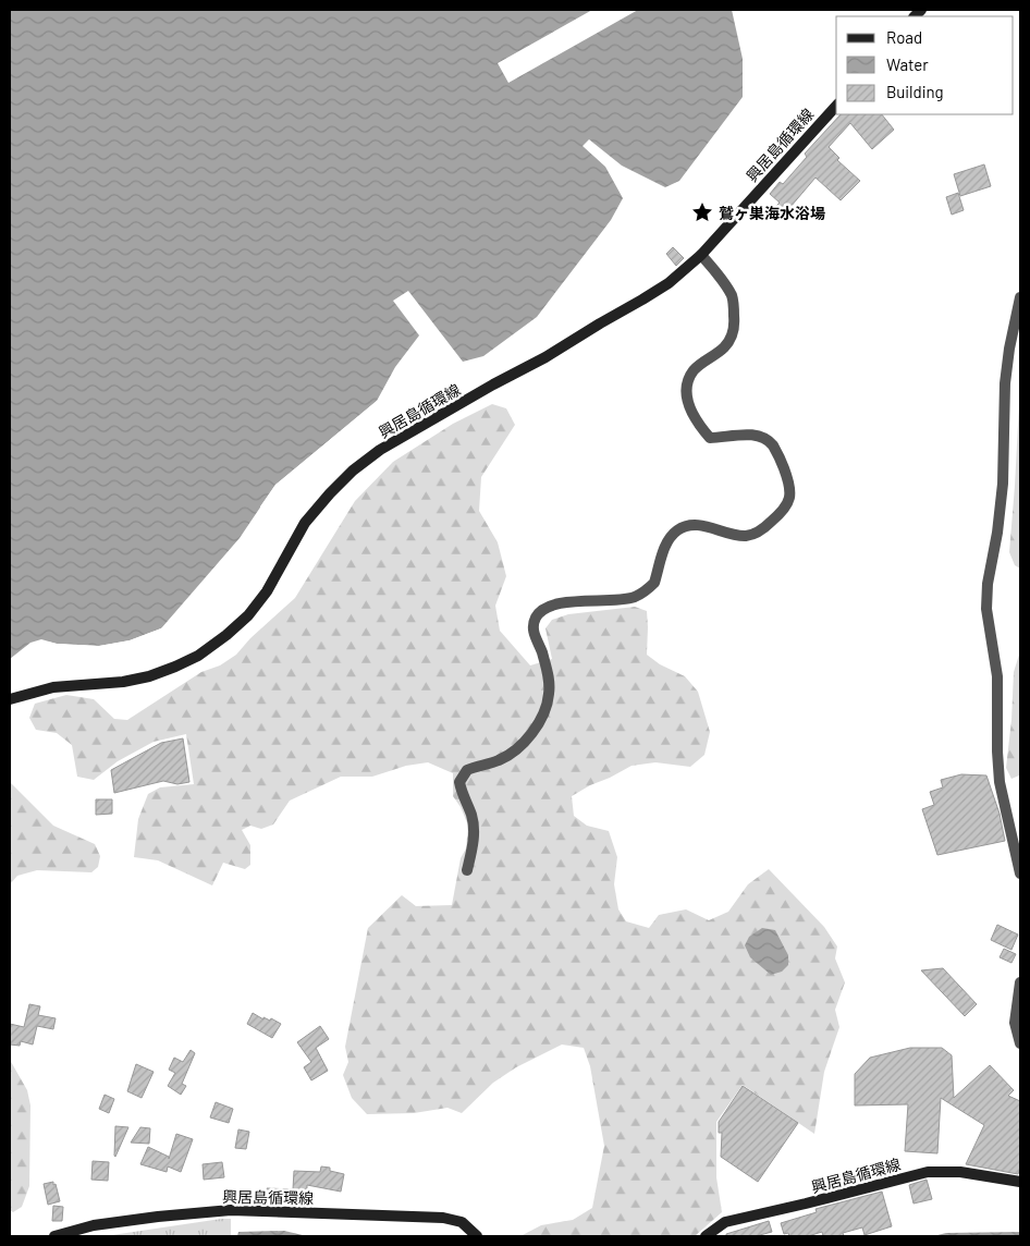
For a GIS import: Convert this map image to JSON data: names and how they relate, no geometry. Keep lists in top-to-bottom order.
{
  "streets": {
    "main road": ["興居島循環線"]
  },
  "places": {
    "place": ["鷲ヶ巣海水浴場"]
  },
  "legend": ["Road", "Water", "Building"]
}
